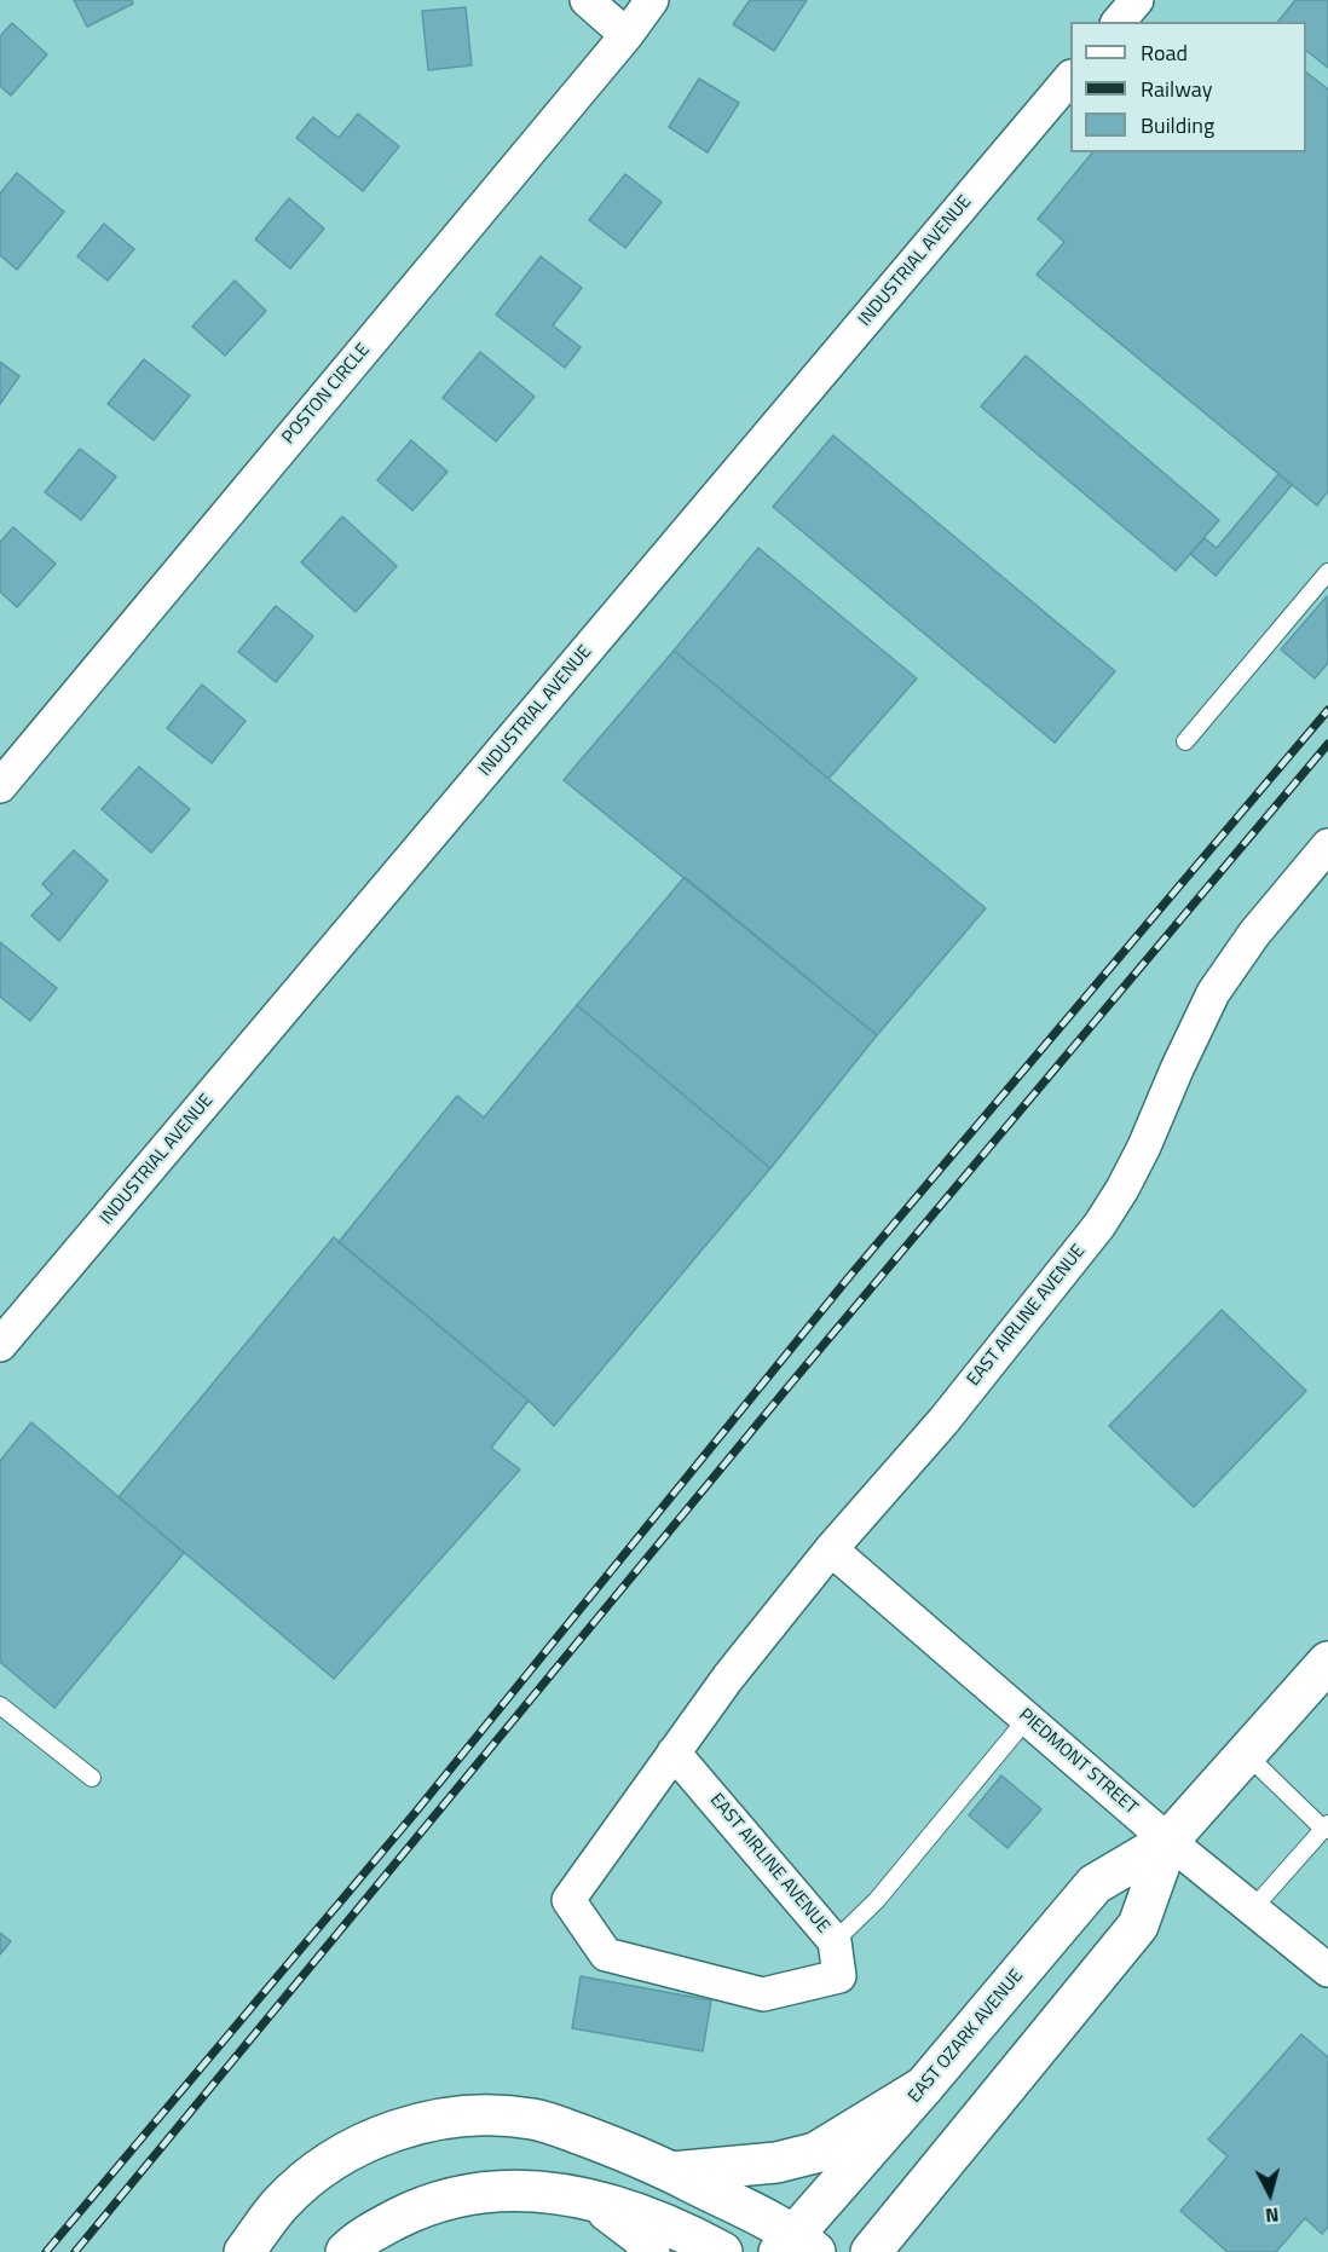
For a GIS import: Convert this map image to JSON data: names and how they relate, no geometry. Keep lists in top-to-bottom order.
{
  "streets": {
    "main road": ["EAST OZARK AVENUE"],
    "street": [
      "INDUSTRIAL AVENUE",
      "POSTON CIRCLE",
      "EAST AIRLINE AVENUE",
      "PIEDMONT STREET"
    ]
  },
  "crossings": [
    ["EAST AIRLINE AVENUE", "PIEDMONT STREET"],
    ["PIEDMONT STREET", "EAST OZARK AVENUE"]
  ],
  "legend": ["Road", "Railway", "Building"],
  "north": "bottom"
}
